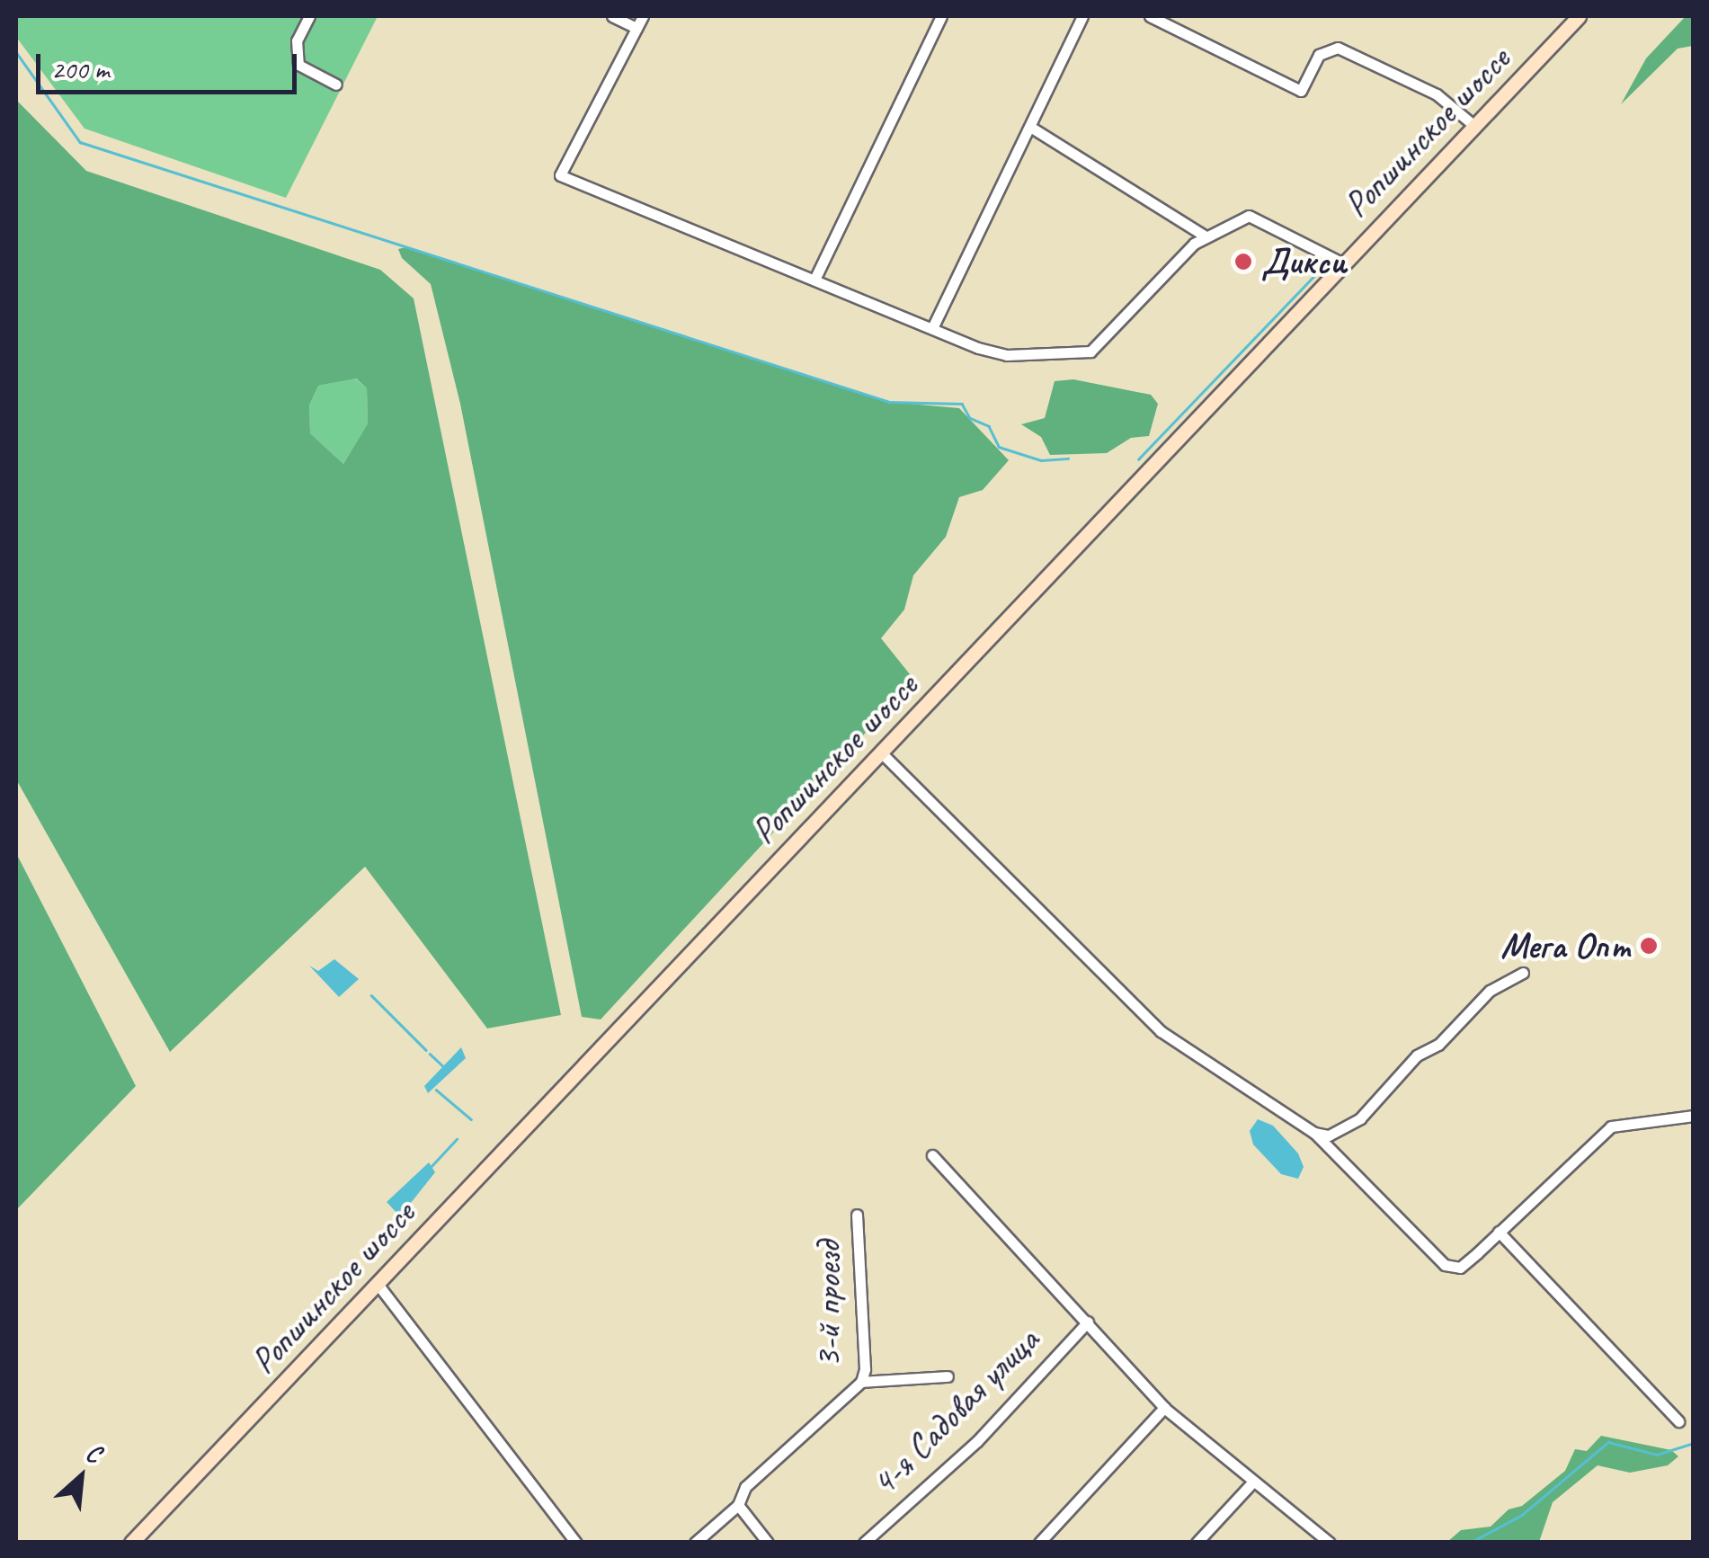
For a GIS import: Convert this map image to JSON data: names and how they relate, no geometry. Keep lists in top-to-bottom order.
{
  "streets": {
    "main road": ["Ропшинское шоссе"],
    "street": ["3-й проезд", "4-я Садовая улица"]
  },
  "places": ["Дикси", "Мега Опт"],
  "scale_bar": "200 m",
  "north": "top right"
}
